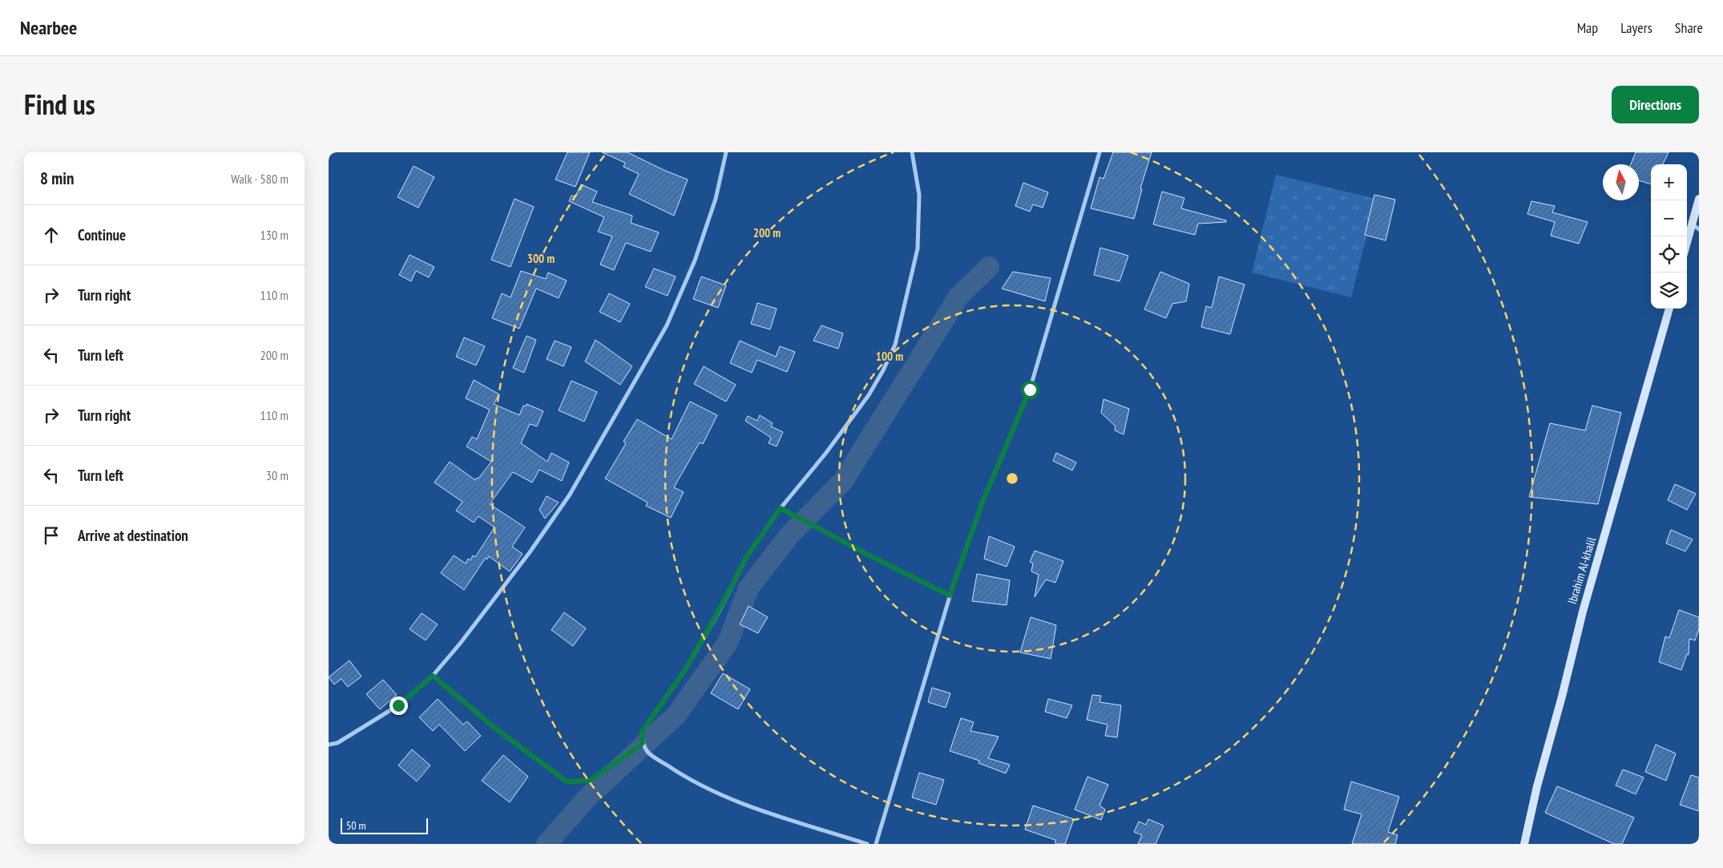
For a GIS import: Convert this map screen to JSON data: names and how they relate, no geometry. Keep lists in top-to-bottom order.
{
  "streets": {
    "street": ["Ibrahim Al-khalil"]
  },
  "scale_bar": "50 m",
  "north": "top",
  "page": {
    "header": "Nearbee",
    "nav": ["Map", "Layers", "Share"],
    "title": "Find us",
    "buttons": "Directions",
    "heading": ["8 min", "Walk · 580 m"],
    "map_buttons": ["+", "−"],
    "list": [
      ["Continue", "130 m"],
      ["Turn right", "110 m"],
      ["Turn left", "200 m"],
      ["Turn right", "110 m"],
      ["Turn left", "30 m"],
      "Arrive at destination"
    ],
    "scale": "50 m"
  },
  "rings": ["200 m", "300 m", "100 m"]
}
